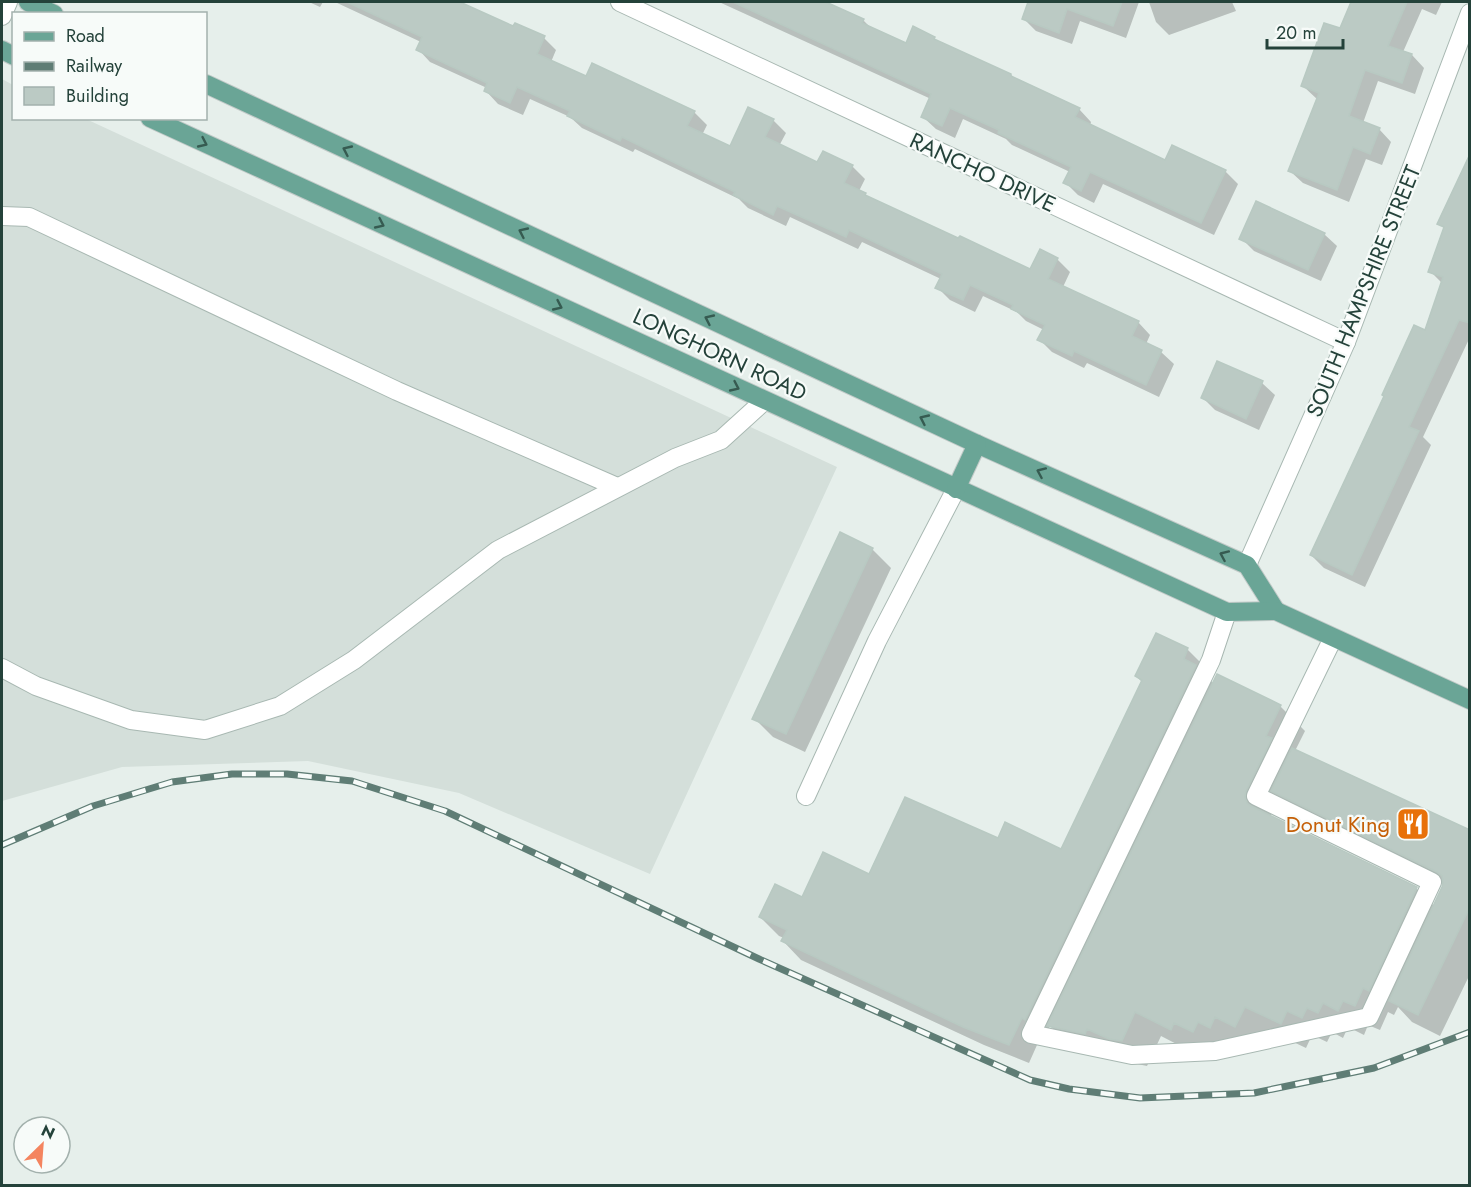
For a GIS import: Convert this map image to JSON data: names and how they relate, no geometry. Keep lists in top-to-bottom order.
{
  "streets": {
    "main road": ["LONGHORN ROAD"],
    "street": ["RANCHO DRIVE", "SOUTH HAMPSHIRE STREET"]
  },
  "crossings": [
    ["RANCHO DRIVE", "SOUTH HAMPSHIRE STREET"],
    ["SOUTH HAMPSHIRE STREET", "LONGHORN ROAD"]
  ],
  "places": {
    "restaurant": ["Donut King"]
  },
  "legend": ["Road", "Railway", "Building"],
  "scale_bar": "20 m",
  "north": "top right"
}
